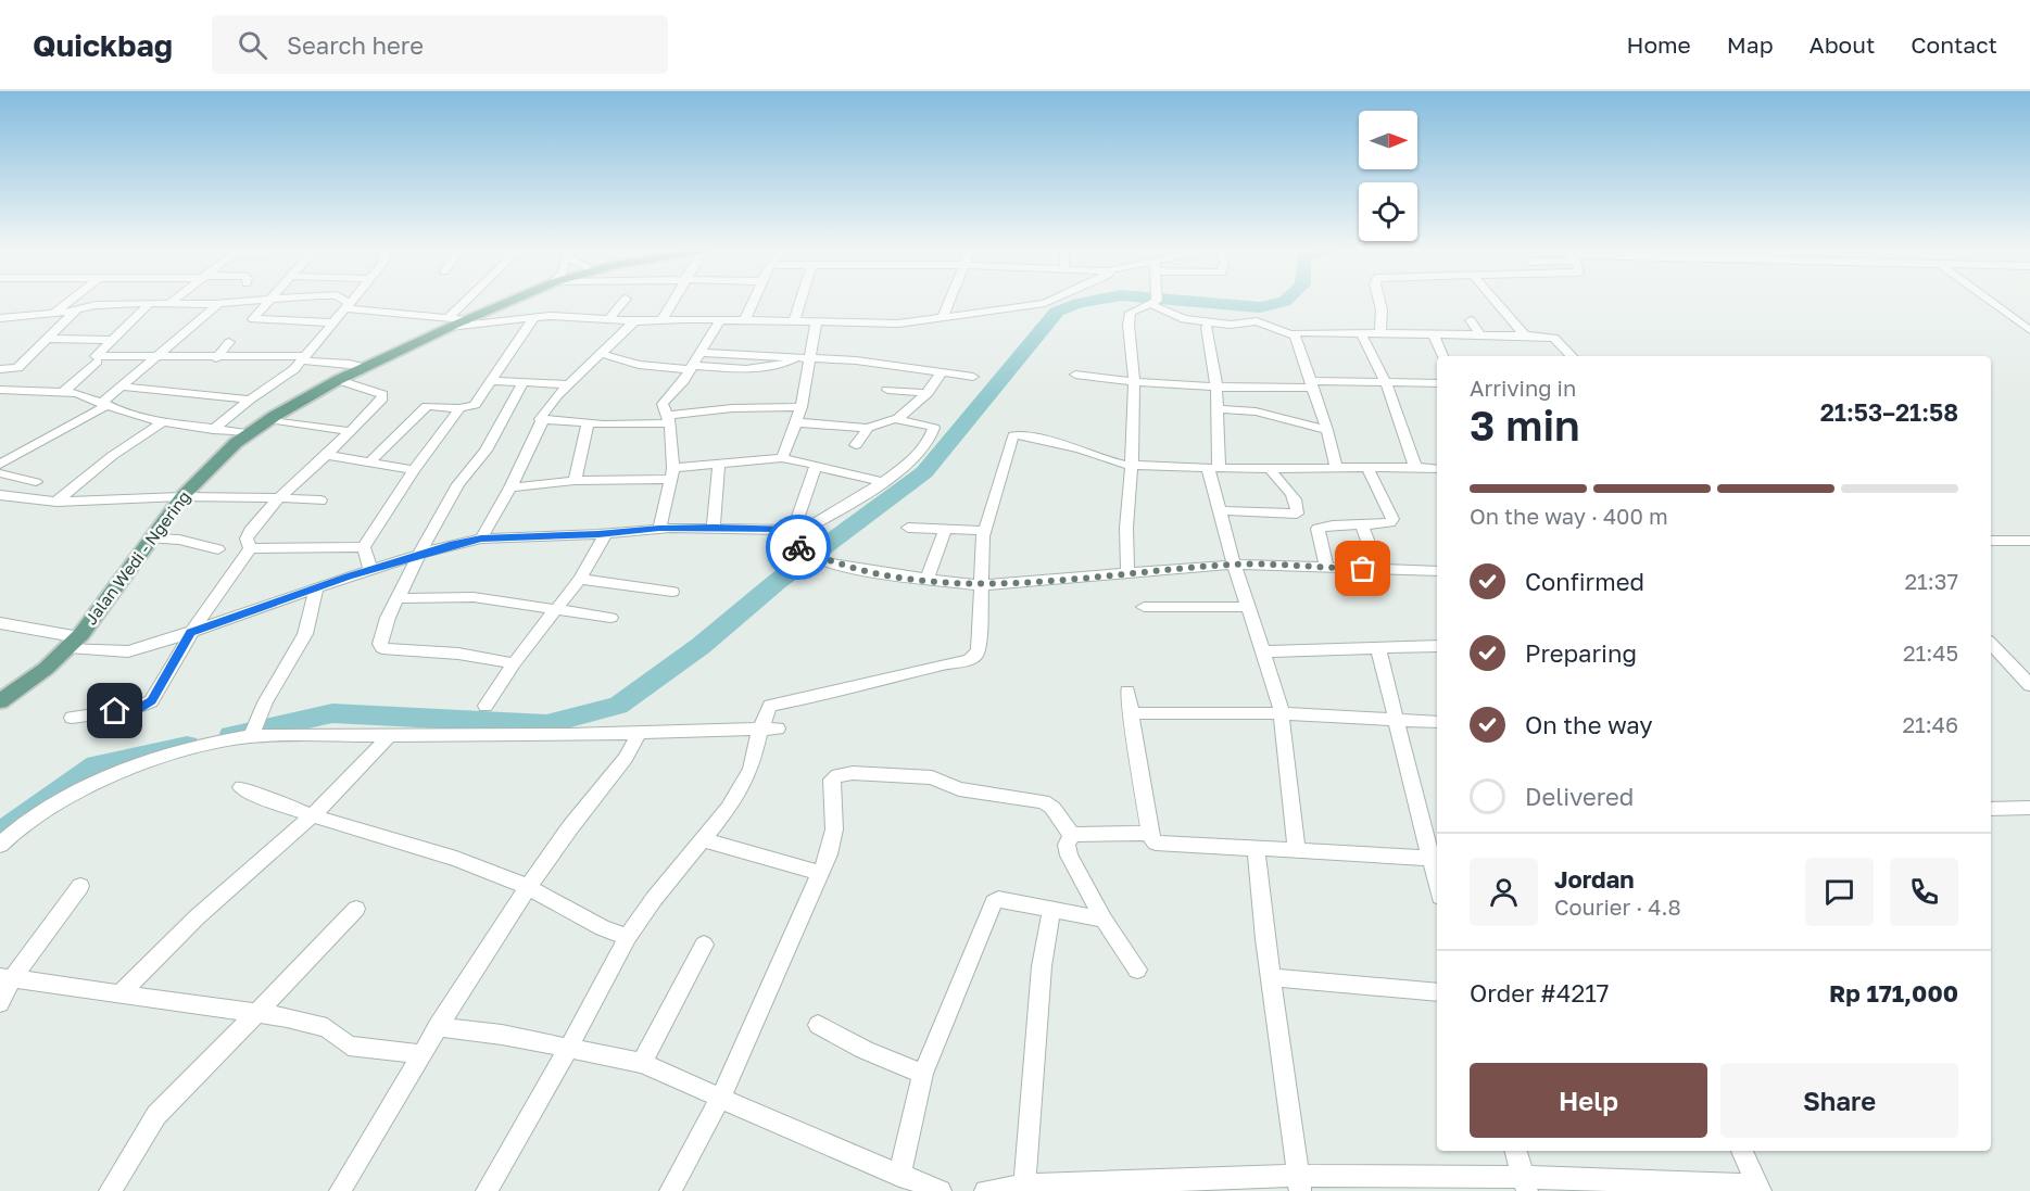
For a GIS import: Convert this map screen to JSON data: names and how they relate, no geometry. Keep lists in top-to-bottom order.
{
  "streets": {
    "main road": ["Jalan Wedi - Ngering"]
  },
  "north": "right",
  "page": {
    "header": "Quickbag",
    "search": "Search here",
    "nav": [
      "Home",
      "Map",
      "About",
      "Contact"
    ],
    "heading": ["3 min", "Arriving in", "21:53–21:58"],
    "panel": [
      "Jordan",
      "Courier · 4.8",
      "Order #4217",
      "Rp 171,000"
    ],
    "bar": "On the way · 400 m",
    "list": [
      ["Confirmed", "21:37"],
      ["Preparing", "21:45"],
      ["On the way", "21:46"],
      "Delivered"
    ],
    "buttons": ["Help", "Share"]
  }
}
